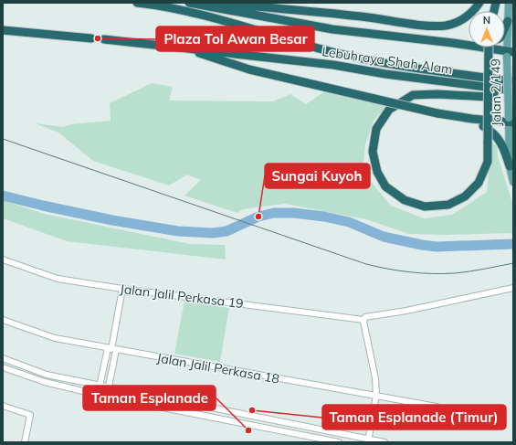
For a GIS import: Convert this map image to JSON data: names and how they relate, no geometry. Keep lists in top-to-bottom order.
{
  "streets": {
    "highway": ["Lebuhraya Shah Alam"],
    "main road": ["Jalan 2/149"],
    "street": ["Jalan Jalil Perkasa 19", "Jalan Jalil Perkasa 18"]
  },
  "places": [
    "Plaza Tol Awan Besar",
    "Sungai Kuyoh",
    "Taman Esplanade (Timur)",
    "Taman Esplanade"
  ],
  "north": "top"
}
